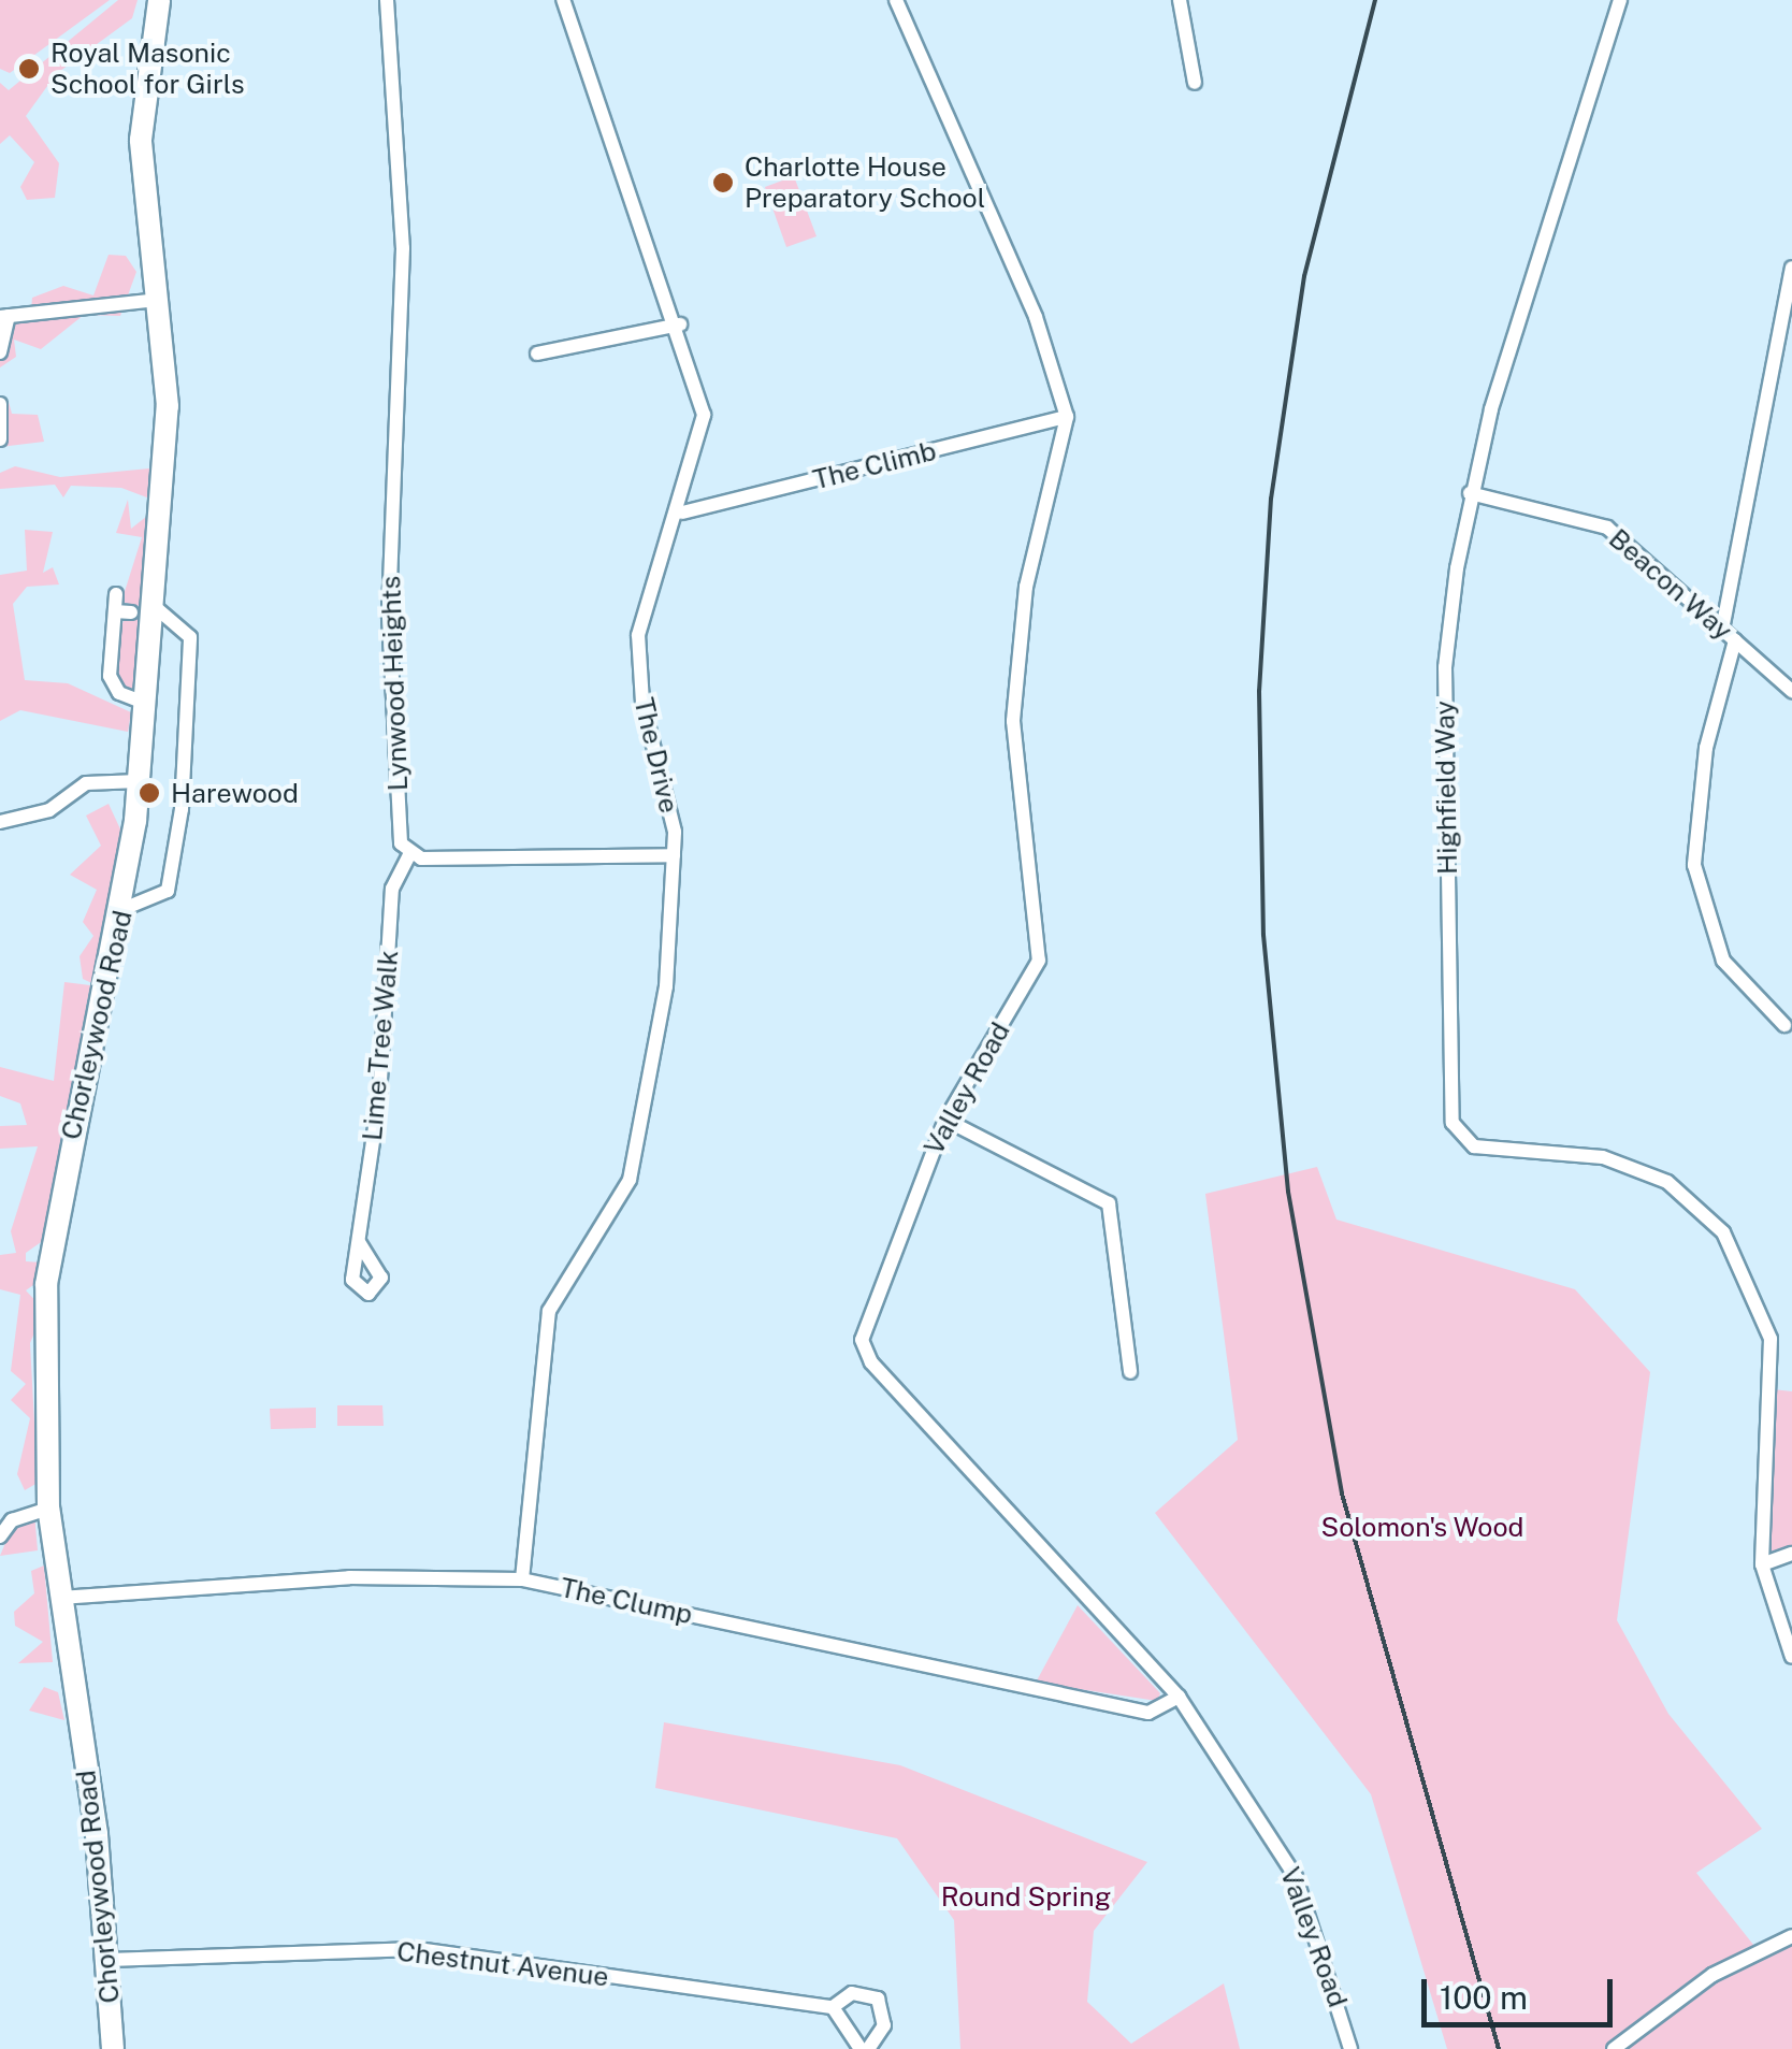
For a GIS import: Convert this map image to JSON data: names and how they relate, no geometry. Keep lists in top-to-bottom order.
{
  "streets": {
    "main road": ["Chorleywood Road"],
    "street": [
      "The Climb",
      "Beacon Way",
      "Lynwood Heights",
      "The Drive",
      "Highfield Way",
      "Lime Tree Walk",
      "Valley Road",
      "The Clump",
      "Chestnut Avenue"
    ]
  },
  "crossings": [
    ["The Climb", "The Drive"],
    ["The Climb", "Valley Road"],
    ["Beacon Way", "Highfield Way"],
    ["Lynwood Heights", "Lime Tree Walk"],
    ["The Drive", "The Clump"],
    ["Chorleywood Road", "The Clump"],
    ["Chorleywood Road", "Chestnut Avenue"],
    ["Valley Road", "The Clump"]
  ],
  "parks": ["Solomon's Wood", "Round Spring"],
  "places": ["Royal Masonic School for Girls", "Charlotte House Preparatory School", "Harewood"],
  "scale_bar": "100 m"
}
